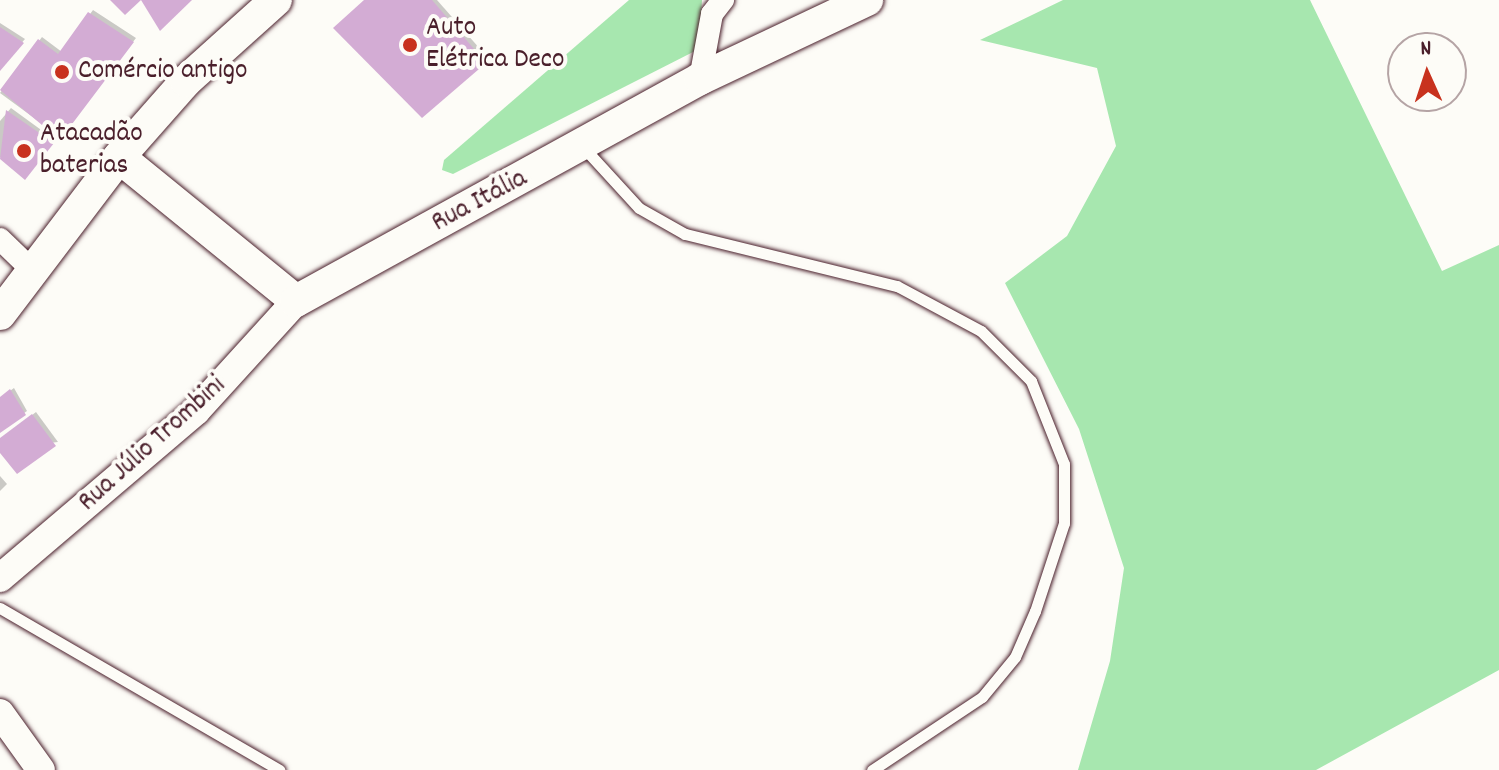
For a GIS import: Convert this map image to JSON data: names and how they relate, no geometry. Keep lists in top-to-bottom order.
{
  "streets": {
    "main road": ["Rua Itália"],
    "street": ["Rua Júlio Trombini"]
  },
  "crossings": [
    ["Rua Itália", "Rua Júlio Trombini"]
  ],
  "places": ["Auto Elétrica Deco", "Comércio antigo", "Atacadão baterias"],
  "north": "top"
}
